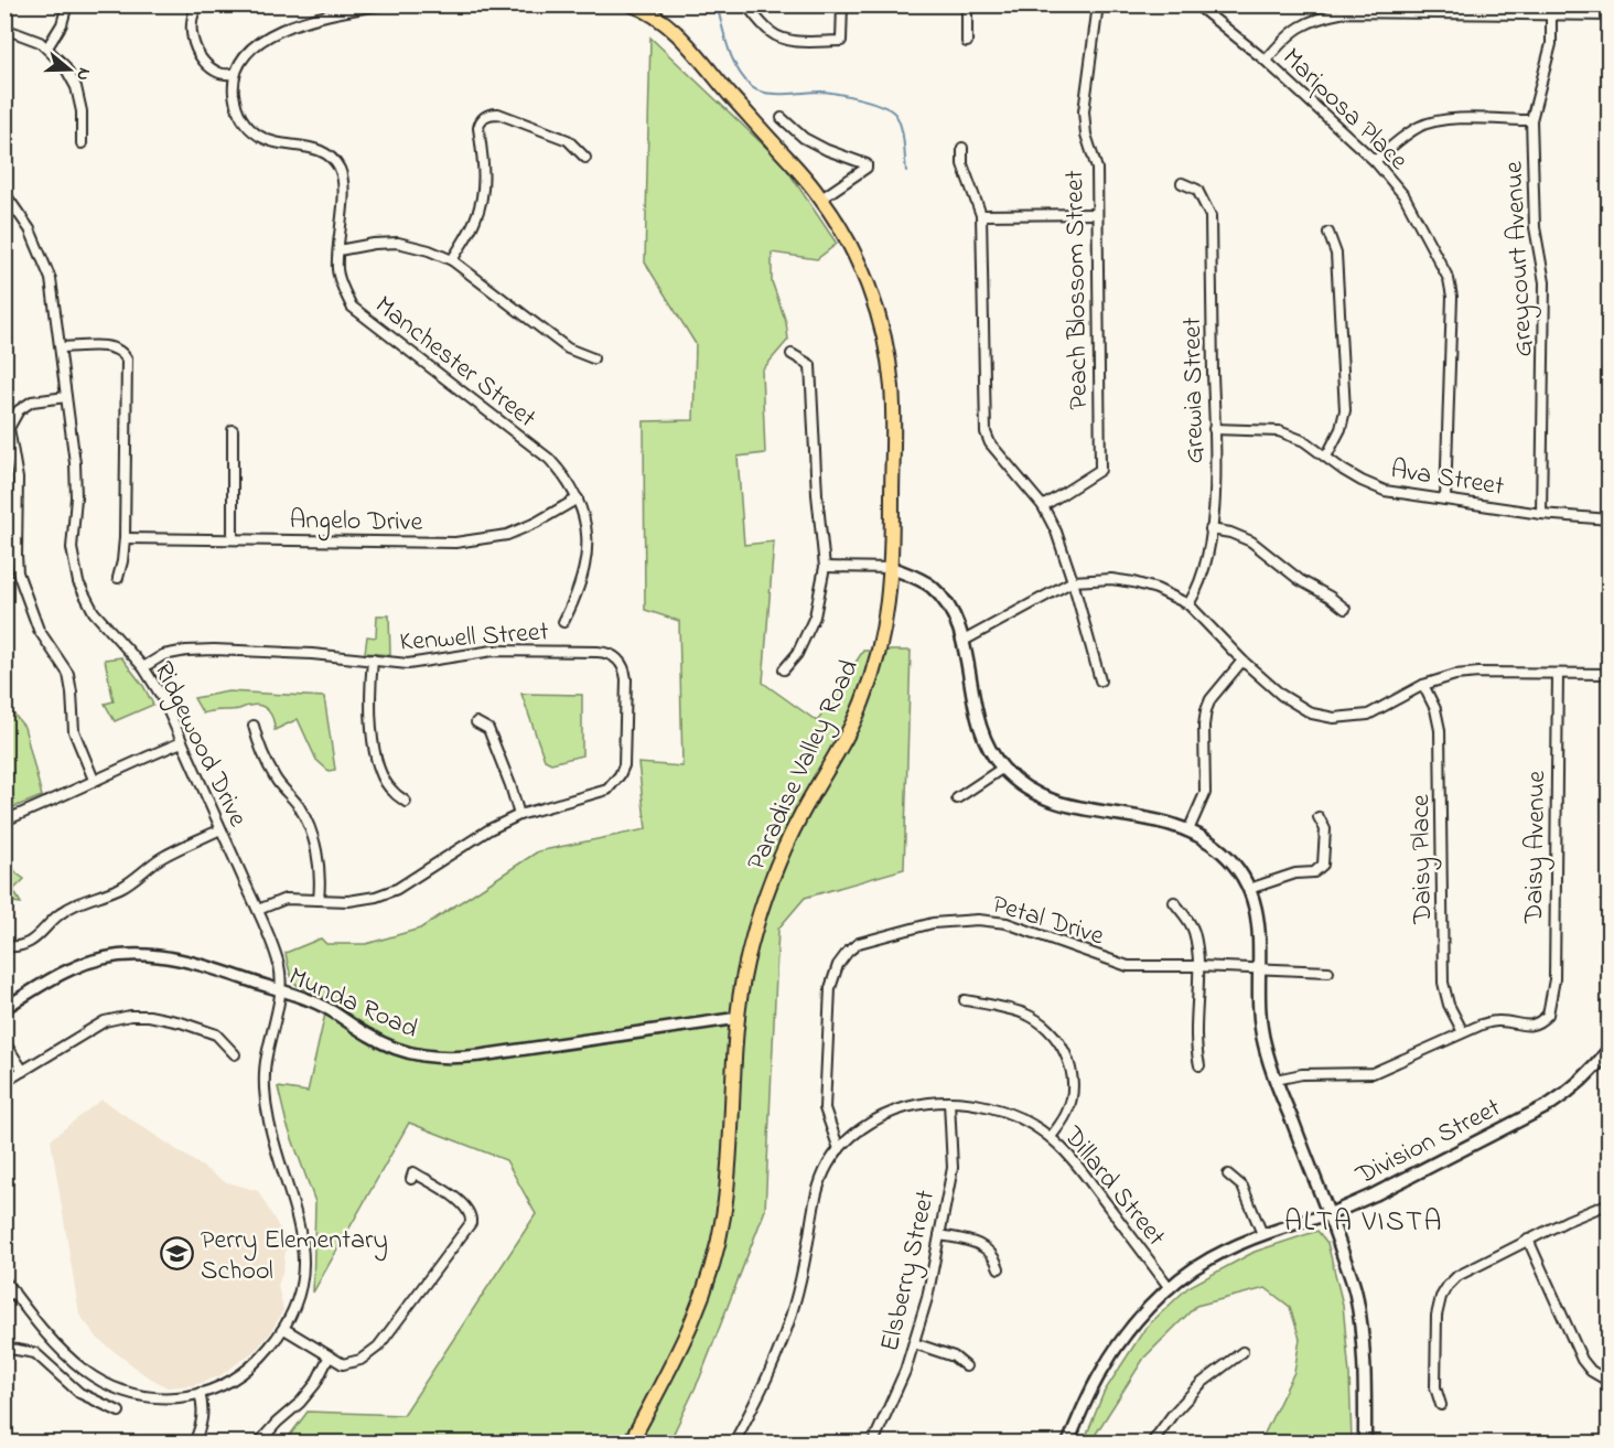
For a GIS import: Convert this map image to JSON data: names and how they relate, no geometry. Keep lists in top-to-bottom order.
{
  "streets": {
    "main road": ["Paradise Valley Road", "Division Street"],
    "street": [
      "Mariposa Place",
      "Greycourt Avenue",
      "Peach Blossom Street",
      "Manchester Street",
      "Grewia Street",
      "Ava Street",
      "Angelo Drive",
      "Kenwell Street",
      "Ridgewood Drive",
      "Daisy Avenue",
      "Daisy Place",
      "Petal Drive",
      "Munda Road",
      "Dillard Street",
      "Elsberry Street"
    ]
  },
  "crossings": [
    ["Mariposa Place", "Ava Street"],
    ["Greycourt Avenue", "Ava Street"],
    ["Manchester Street", "Angelo Drive"],
    ["Grewia Street", "Ava Street"],
    ["Kenwell Street", "Ridgewood Drive"],
    ["Ridgewood Drive", "Munda Road"],
    ["Paradise Valley Road", "Munda Road"],
    ["Daisy Avenue", "Daisy Place"],
    ["Petal Drive", "Dillard Street"],
    ["Division Street", "Dillard Street"],
    ["Dillard Street", "Elsberry Street"]
  ],
  "districts": ["ALTA VISTA"],
  "places": {
    "school or university": ["Perry Elementary School"]
  },
  "north": "right"
}
